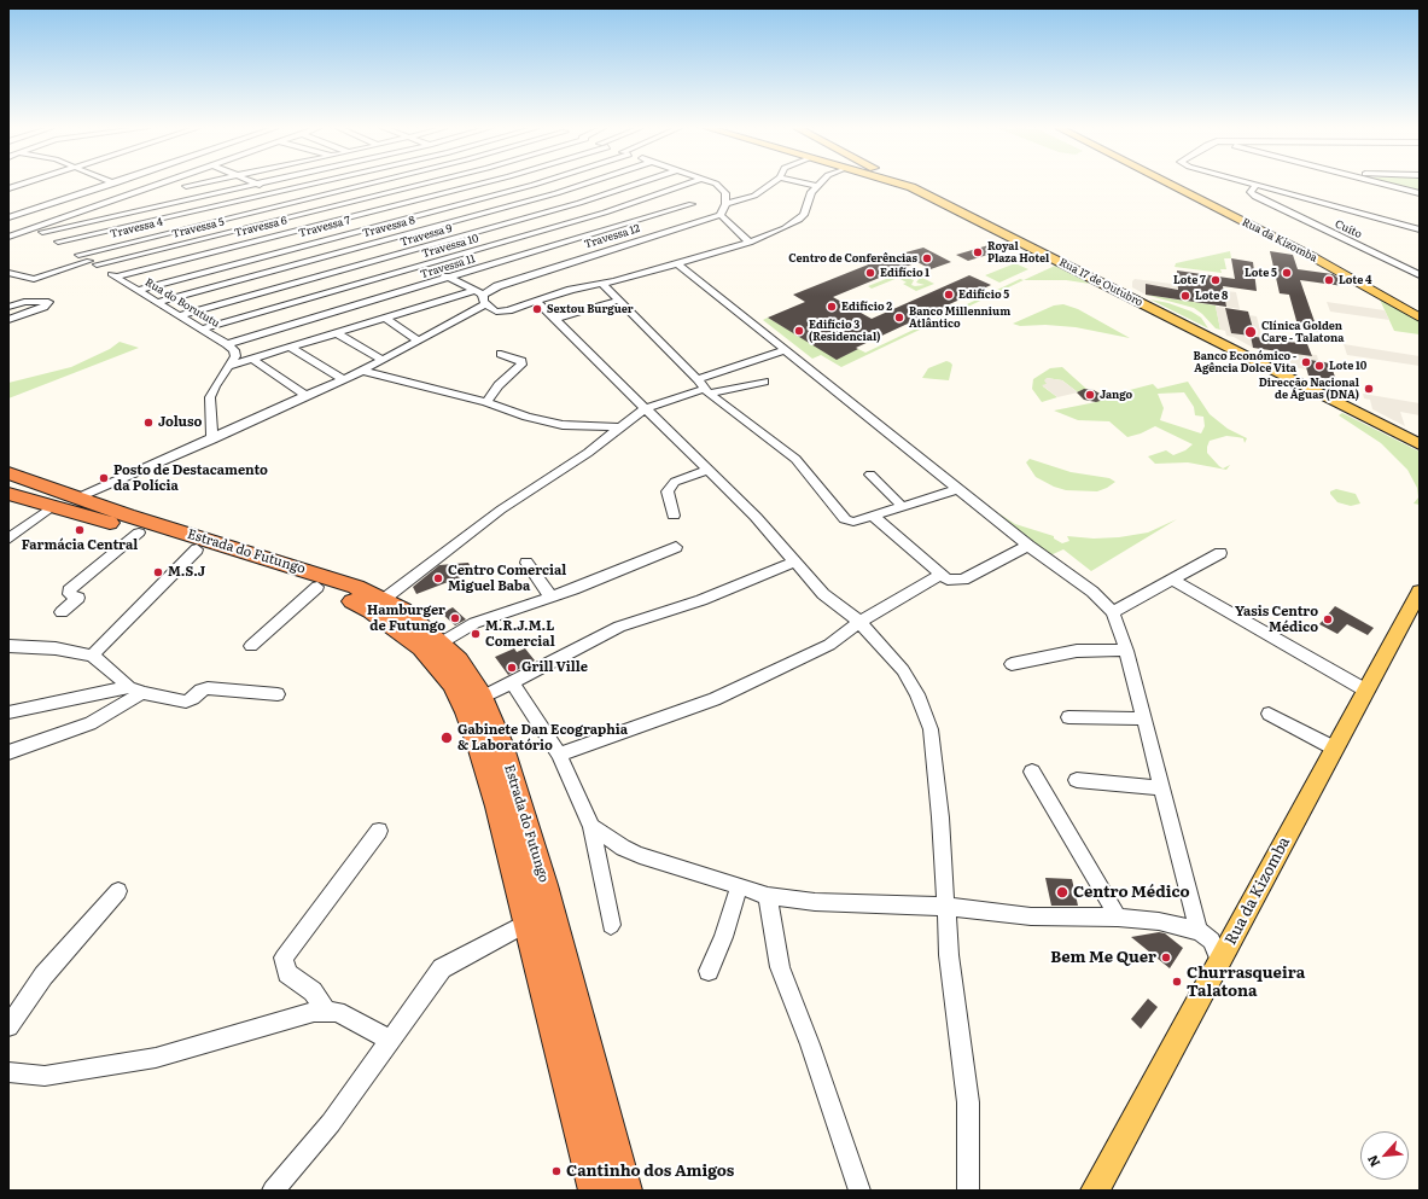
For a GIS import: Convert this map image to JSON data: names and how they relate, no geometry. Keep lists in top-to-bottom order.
{
  "streets": {
    "highway": ["Estrada do Futungo"],
    "main road": ["Rua da Kizomba", "Rua 17 de Outubro"],
    "street": [
      "Travessa 6",
      "Travessa 7",
      "Travessa 8",
      "Travessa 4",
      "Travessa 5",
      "Cuito",
      "Travessa 9",
      "Travessa 12",
      "Travessa 10",
      "Travessa 11",
      "Rua do Borututu"
    ]
  },
  "crossings": [
    ["Travessa 6", "Rua do Borututu"],
    ["Travessa 7", "Rua do Borututu"],
    ["Travessa 8", "Rua do Borututu"],
    ["Travessa 4", "Rua do Borututu"],
    ["Travessa 5", "Rua do Borututu"],
    ["Travessa 9", "Rua do Borututu"],
    ["Travessa 12", "Rua do Borututu"],
    ["Travessa 10", "Rua do Borututu"],
    ["Travessa 11", "Rua do Borututu"]
  ],
  "places": [
    "Royal Plaza Hotel",
    "Centro de Conferências",
    "Edifício 1",
    "Lote 5",
    "Lote 7",
    "Lote 4",
    "Edifício 5",
    "Lote 8",
    "Edifício 2",
    "Sextou Burguer",
    "Banco Millennium Atlântico",
    "Edifício 3 (Residencial)",
    "Clínica Golden Care - Talatona",
    "Banco Económico - Agência Dolce Vita",
    "Lote 10",
    "Direcção Nacional de Águas (DNA)",
    "Jango",
    "Joluso",
    "Posto de Destacamento da Polícia",
    "Farmácia Central",
    "M.S.J",
    "Centro Comercial Miguel Baba",
    "Hamburger de Futungo",
    "Yasis Centro Médico",
    "M.R.J.M.L Comercial",
    "Grill Ville",
    "Gabinete Dan Ecographia & Laboratório",
    "Centro Médico",
    "Bem Me Quer",
    "Churrasqueira Talatona",
    "Cantinho dos Amigos"
  ],
  "north": "bottom left"
}
